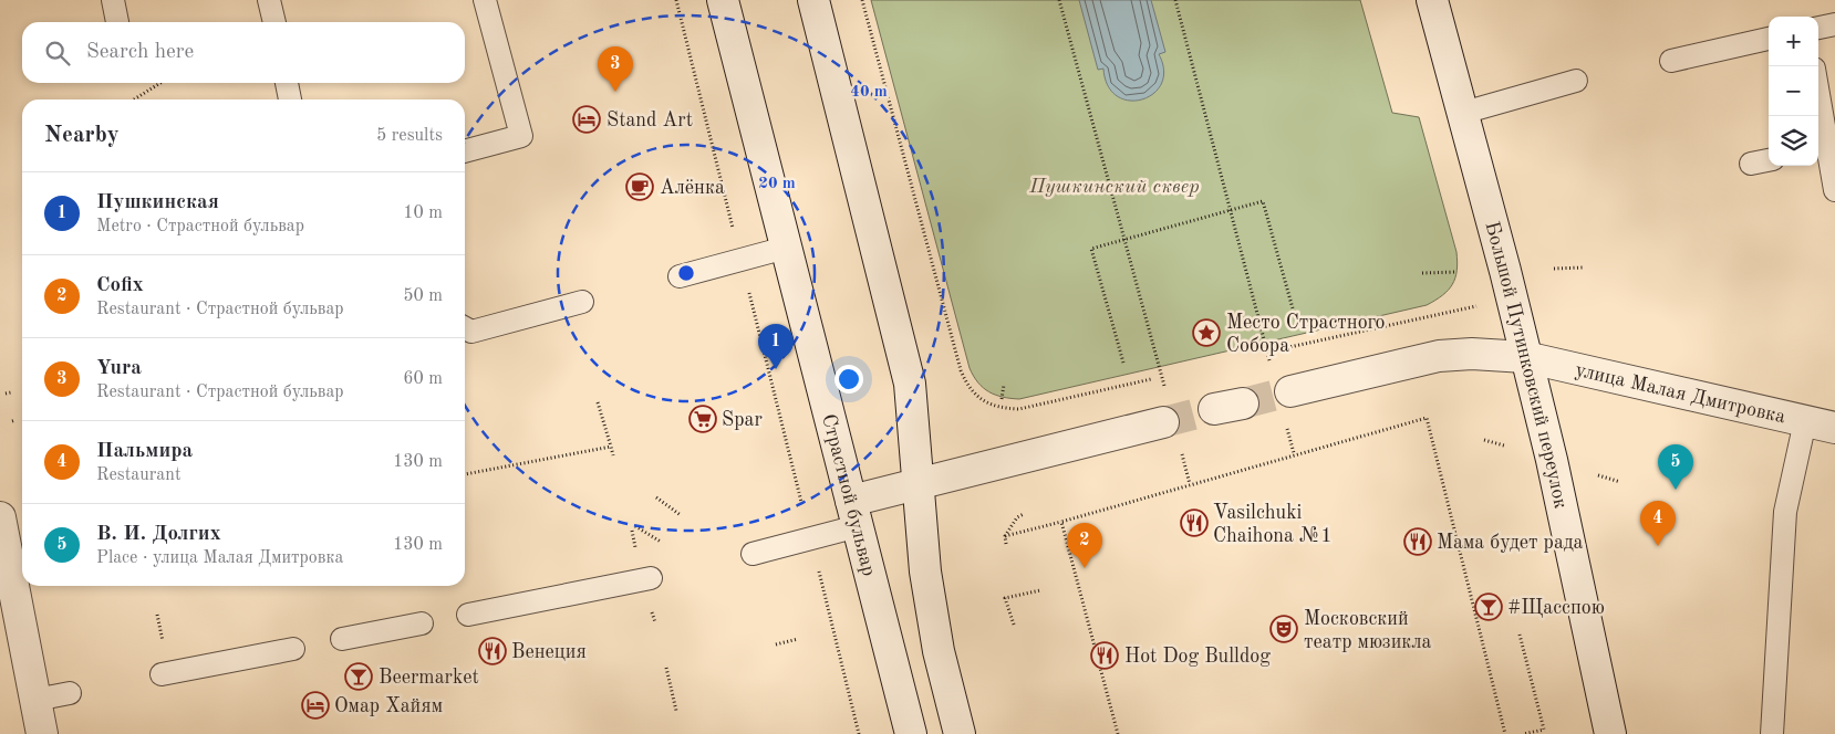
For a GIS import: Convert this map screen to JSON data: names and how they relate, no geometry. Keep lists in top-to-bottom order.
{
  "streets": {
    "main road": ["Большой Путинковский переулок", "улица Малая Дмитровка", "Страстной бульвар"]
  },
  "crossings": [
    ["Большой Путинковский переулок", "улица Малая Дмитровка"]
  ],
  "parks": ["Пушкинский сквер"],
  "places": {
    "hotel": ["Stand Art", "Омар Хайям"],
    "cafe": ["Алёнка"],
    "place": ["Место Страстного Собора"],
    "supermarket": ["Spar"],
    "restaurant": [
      "Vasilchuki Chaihona №1",
      "Мама будет рада",
      "Венеция",
      "Hot Dog Bulldog"
    ],
    "bar": ["#Щасспою", "Beermarket"],
    "theatre": ["Московский театр мюзикла"]
  },
  "page": {
    "map_buttons": ["+", "−"],
    "search": "Search here",
    "pins": [
      "3",
      "1",
      "5",
      "4",
      "2"
    ],
    "heading": ["Nearby", "5 results"],
    "list": [
      {
        "mark": "1",
        "name": "Пушкинская",
        "note": "Metro · Страстной бульвар",
        "value": "10 m"
      },
      {
        "mark": "2",
        "name": "Cofix",
        "note": "Restaurant · Страстной бульвар",
        "value": "50 m"
      },
      {
        "mark": "3",
        "name": "Yura",
        "note": "Restaurant · Страстной бульвар",
        "value": "60 m"
      },
      {
        "mark": "4",
        "name": "Пальмира",
        "note": "Restaurant",
        "value": "130 m"
      },
      {
        "mark": "5",
        "name": "В. И. Долгих",
        "note": "Place · улица Малая Дмитровка",
        "value": "130 m"
      }
    ]
  },
  "rings": ["40 m", "20 m"]
}
